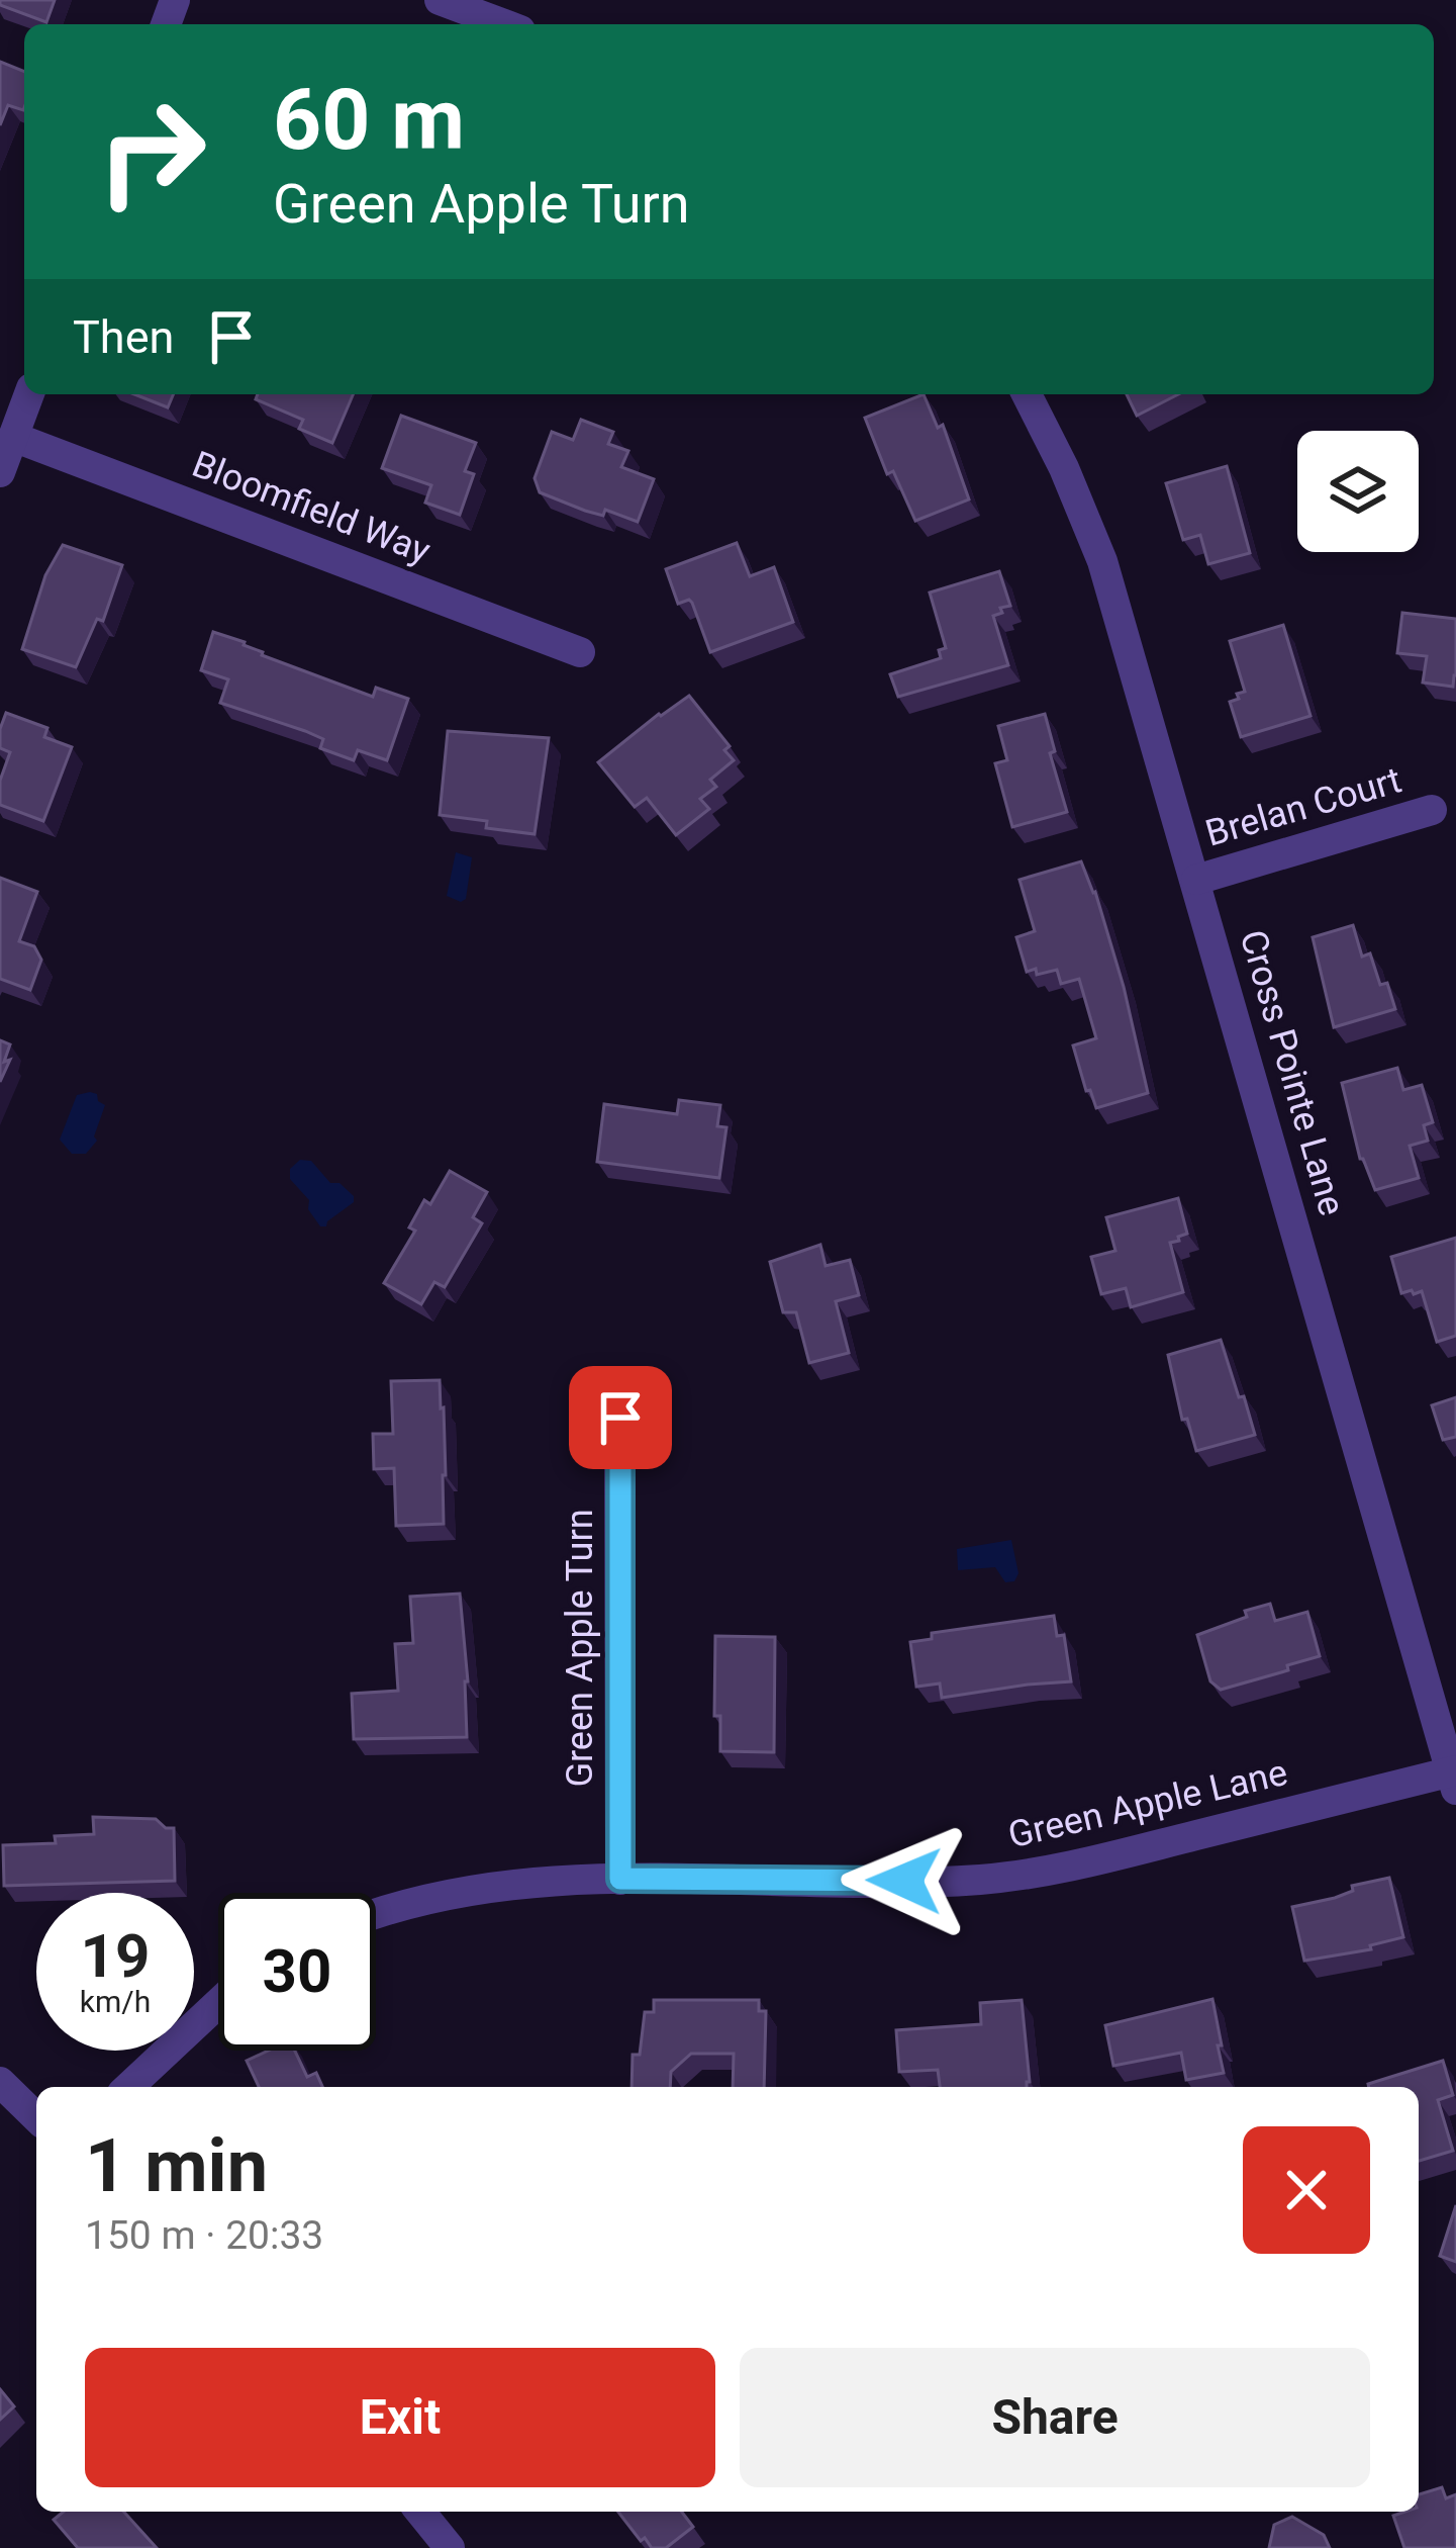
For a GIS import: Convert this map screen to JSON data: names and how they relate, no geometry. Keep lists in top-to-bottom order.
{
  "streets": {
    "street": [
      "Bloomfield Way",
      "Brelan Court",
      "Cross Pointe Lane",
      "Green Apple Turn",
      "Green Apple Lane"
    ]
  },
  "crossings": [
    ["Brelan Court", "Cross Pointe Lane"],
    ["Cross Pointe Lane", "Green Apple Lane"],
    ["Green Apple Turn", "Green Apple Lane"]
  ],
  "page": {
    "turn": ["60 m", "Green Apple Turn"],
    "then": "Then",
    "speed": "19 km/h",
    "limit": "30",
    "heading": ["1 min", "150 m · 20:33"],
    "buttons": ["Exit", "Share"]
  }
}
